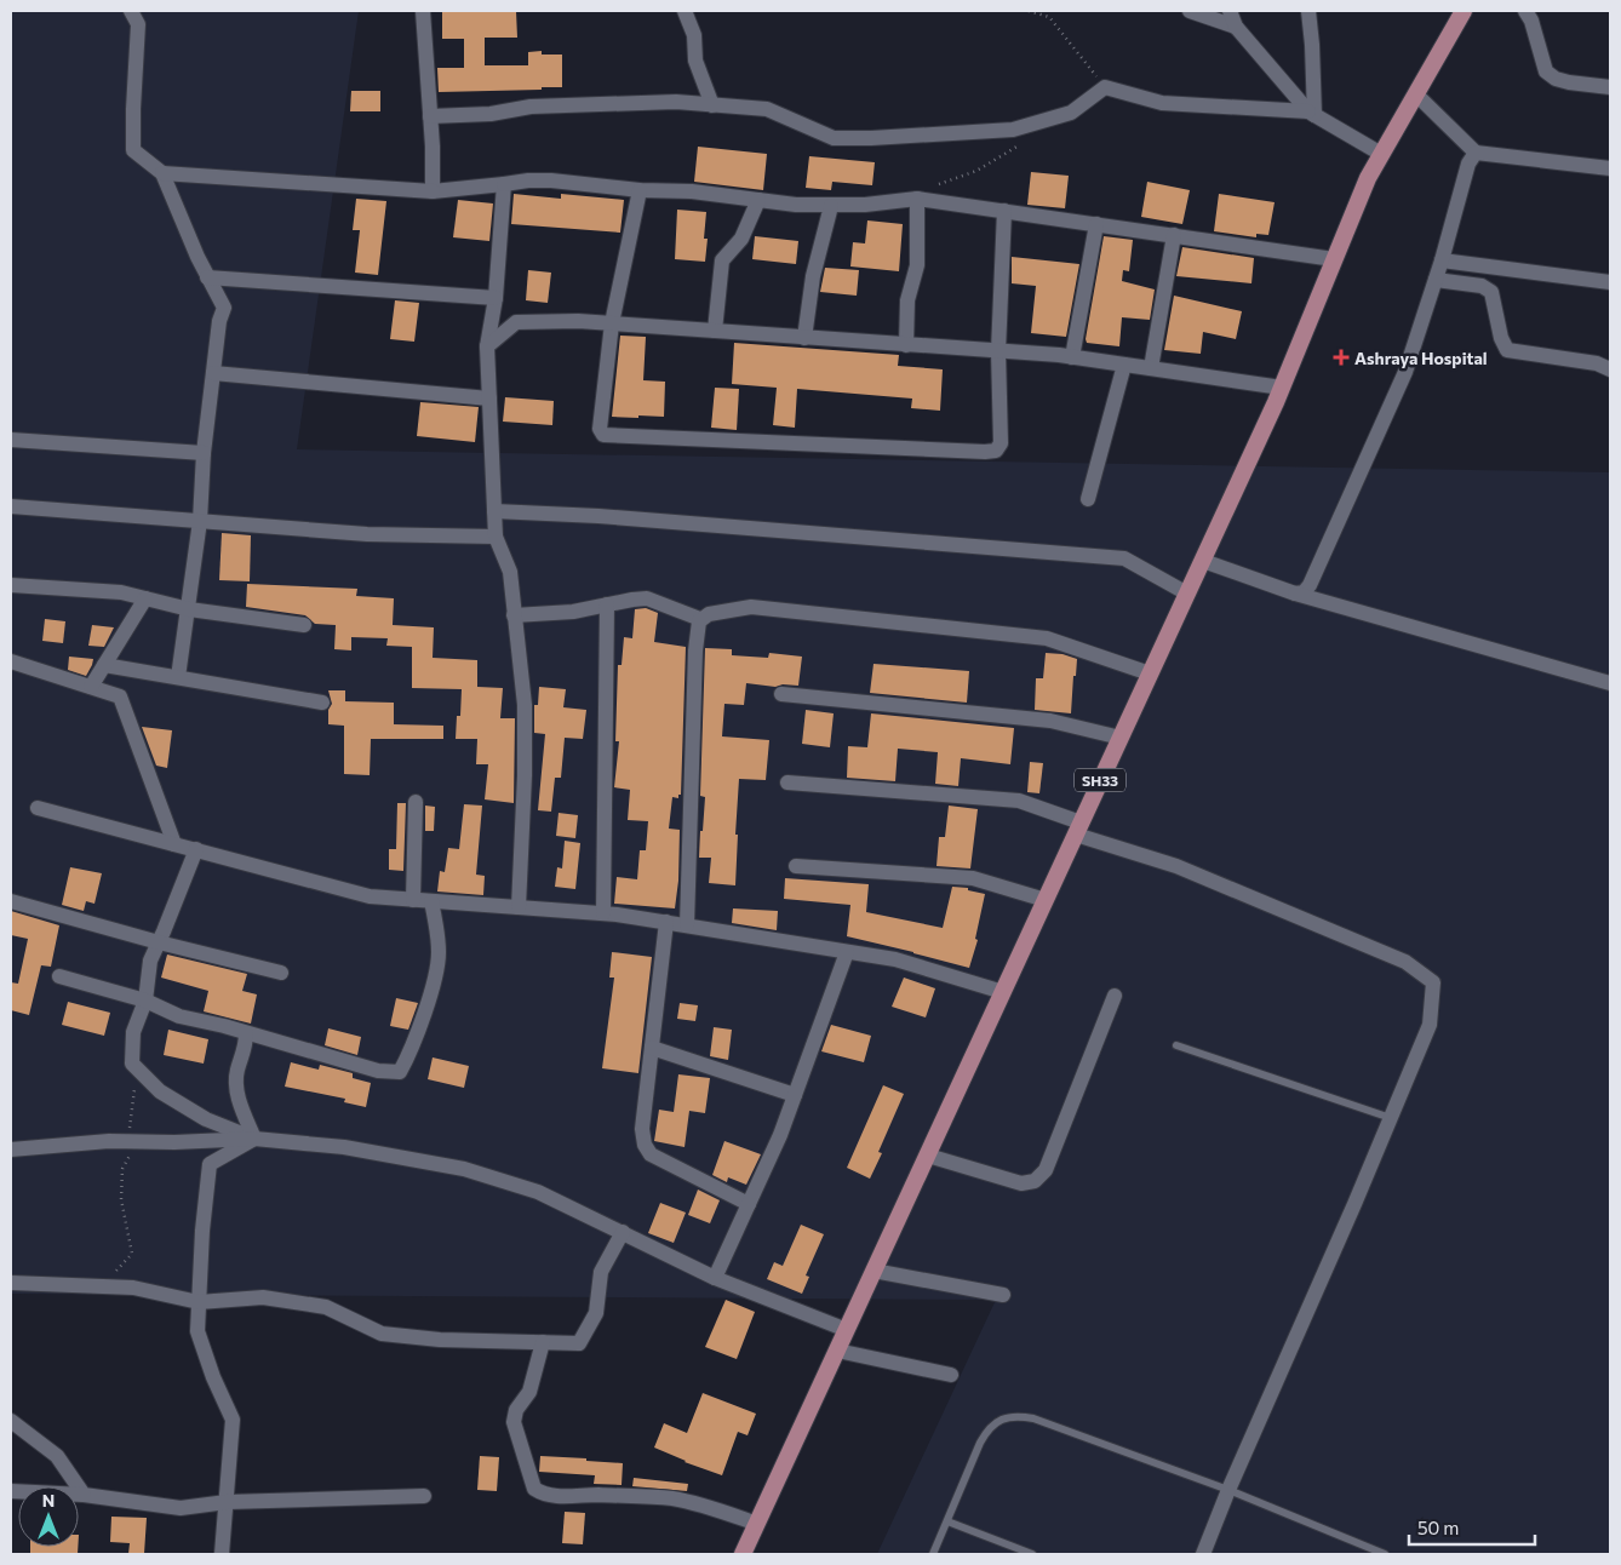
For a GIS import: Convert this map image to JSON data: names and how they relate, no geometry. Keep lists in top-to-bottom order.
{
  "streets": {
    "main road": ["SH33"]
  },
  "places": {
    "health": ["Ashraya Hospital"]
  },
  "scale_bar": "50 m",
  "north": "top"
}
